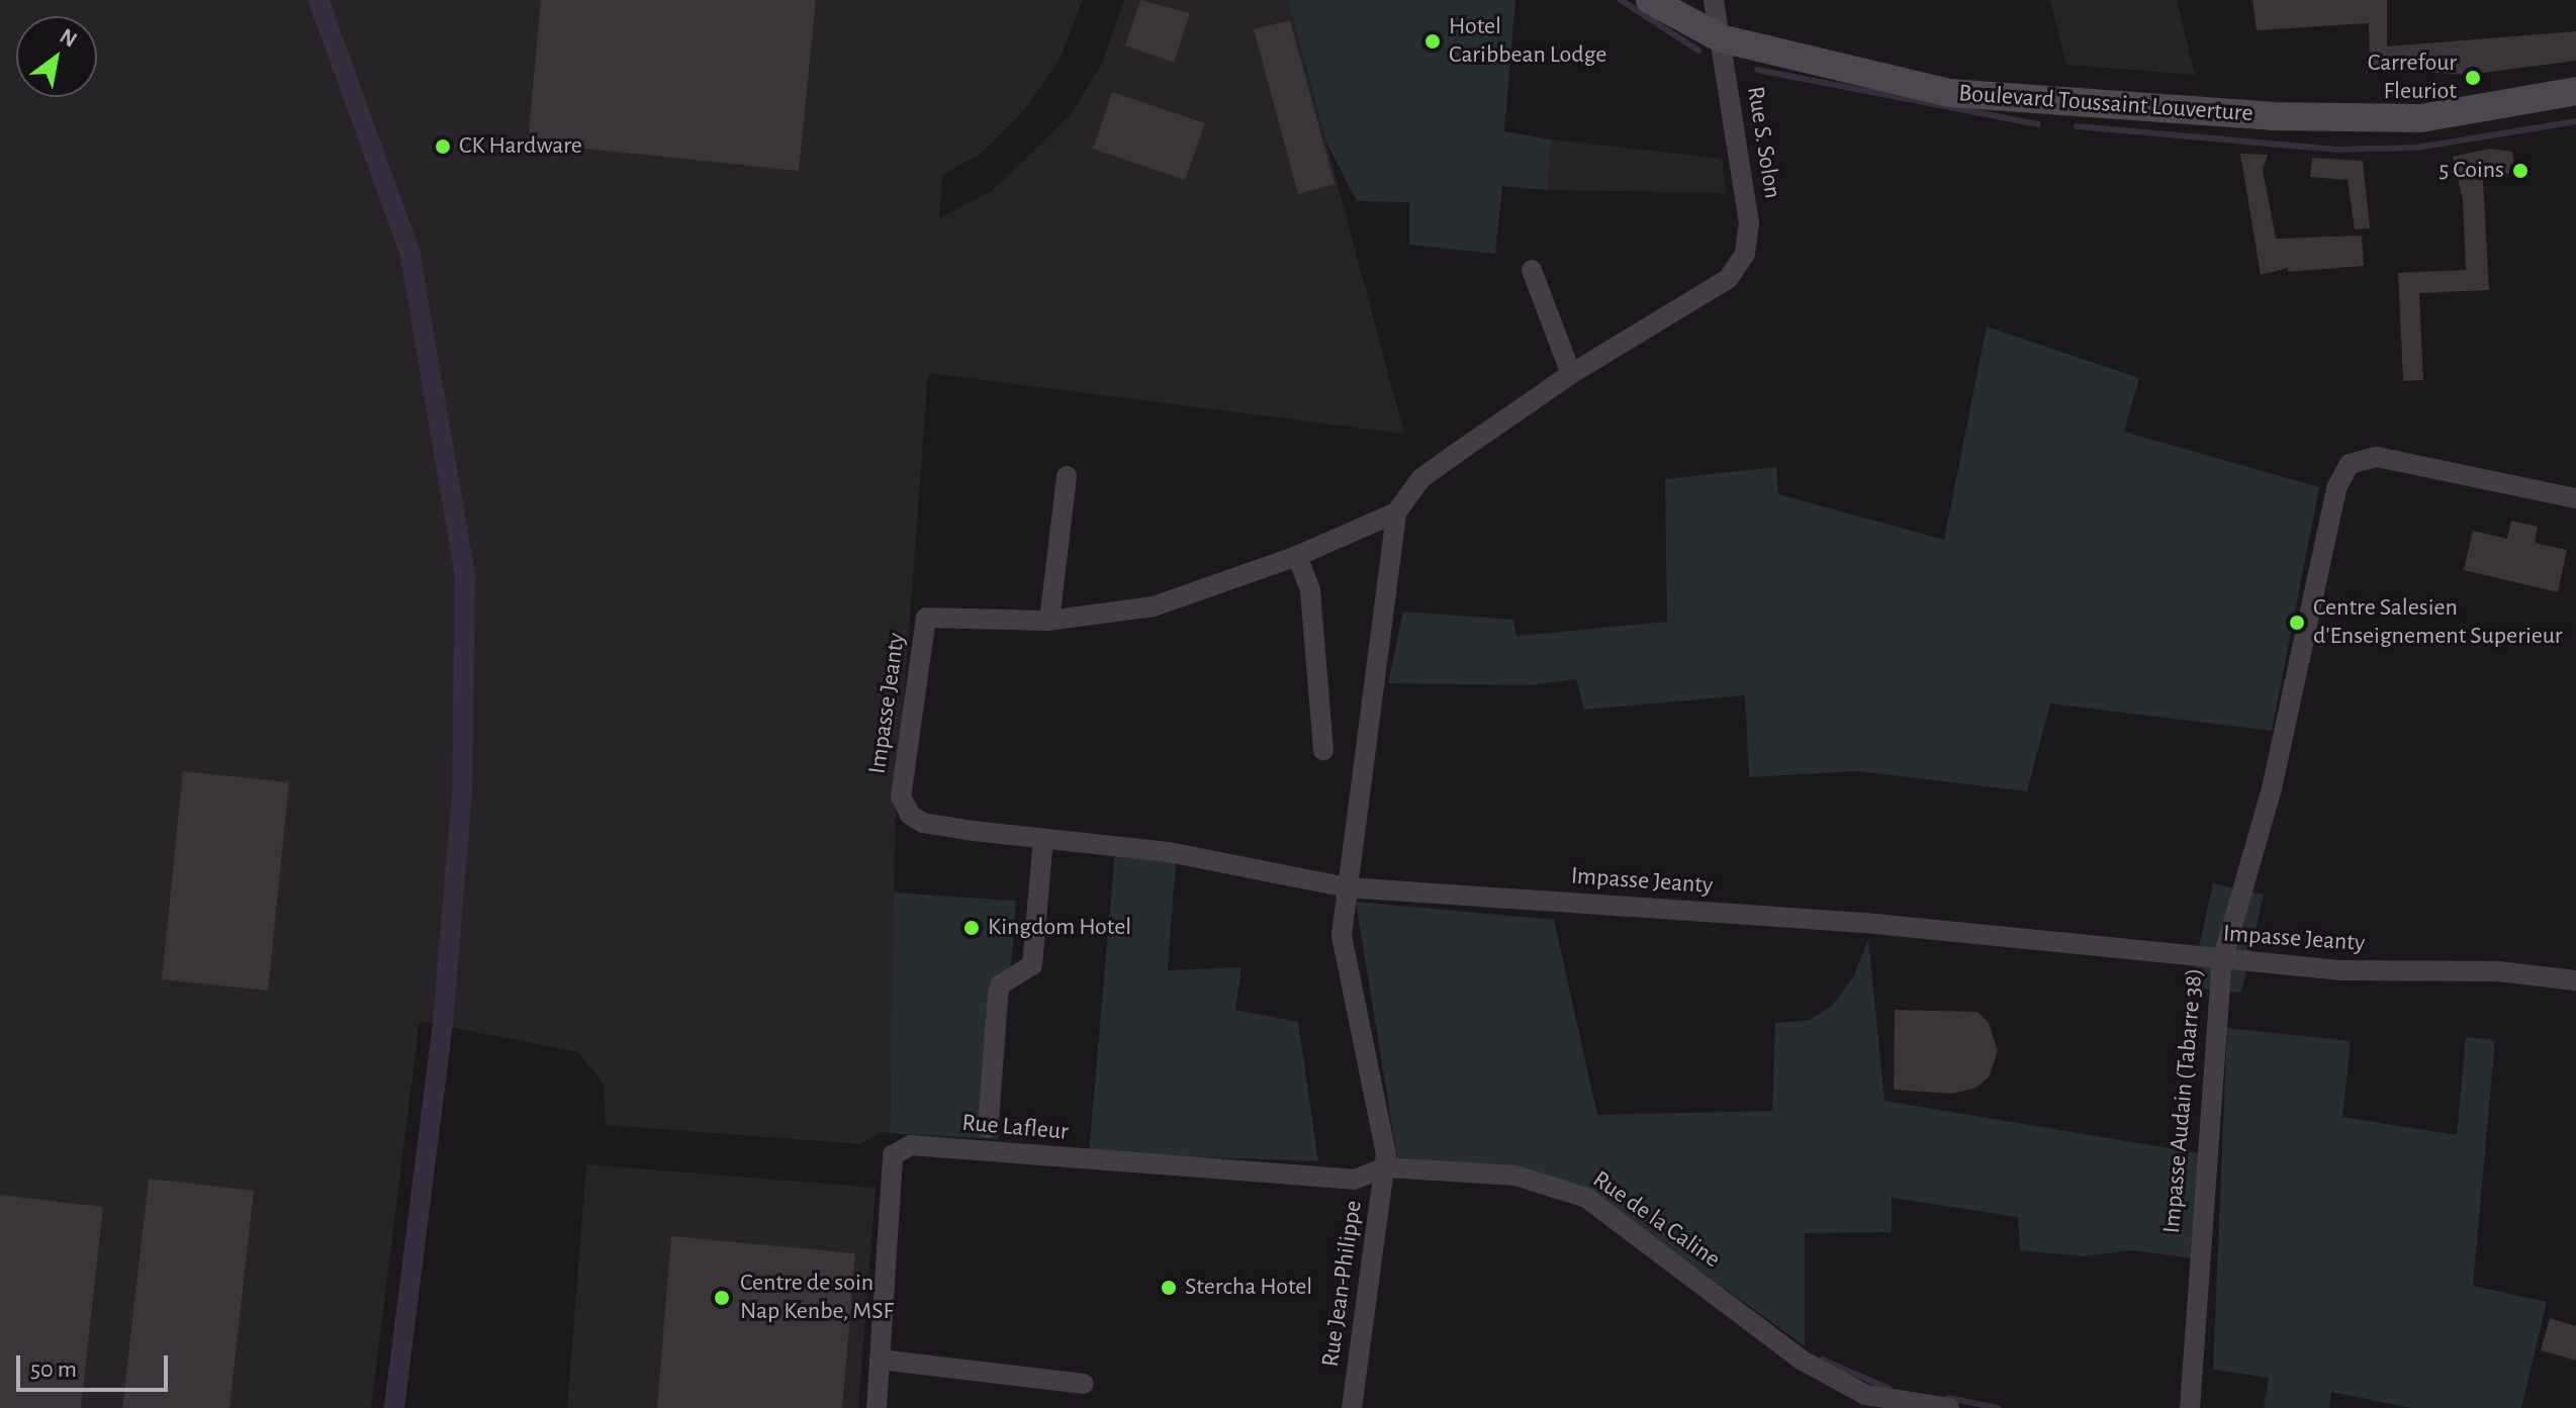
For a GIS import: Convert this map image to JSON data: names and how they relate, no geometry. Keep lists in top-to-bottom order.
{
  "streets": {
    "main road": ["Boulevard Toussaint Louverture"],
    "street": [
      "Rue S. Solon",
      "Impasse Jeanty",
      "Impasse Audain (Tabarre 38)",
      "Rue Lafleur",
      "Rue de la Caline",
      "Rue Jean-Philippe"
    ]
  },
  "crossings": [
    ["Boulevard Toussaint Louverture", "Rue S. Solon"],
    ["Impasse Jeanty", "Impasse Audain (Tabarre 38)"],
    ["Impasse Jeanty", "Rue Jean-Philippe"],
    ["Rue Lafleur", "Rue de la Caline"],
    ["Rue Lafleur", "Rue Jean-Philippe"],
    ["Rue de la Caline", "Rue Jean-Philippe"]
  ],
  "places": [
    "Hotel Caribbean Lodge",
    "Carrefour Fleuriot",
    "CK Hardware",
    "5 Coins",
    "Centre Salesien d'Enseignement Superieur",
    "Kingdom Hotel",
    "Stercha Hotel",
    "Centre de soin Nap Kenbe, MSF"
  ],
  "scale_bar": "50 m",
  "north": "top right"
}
